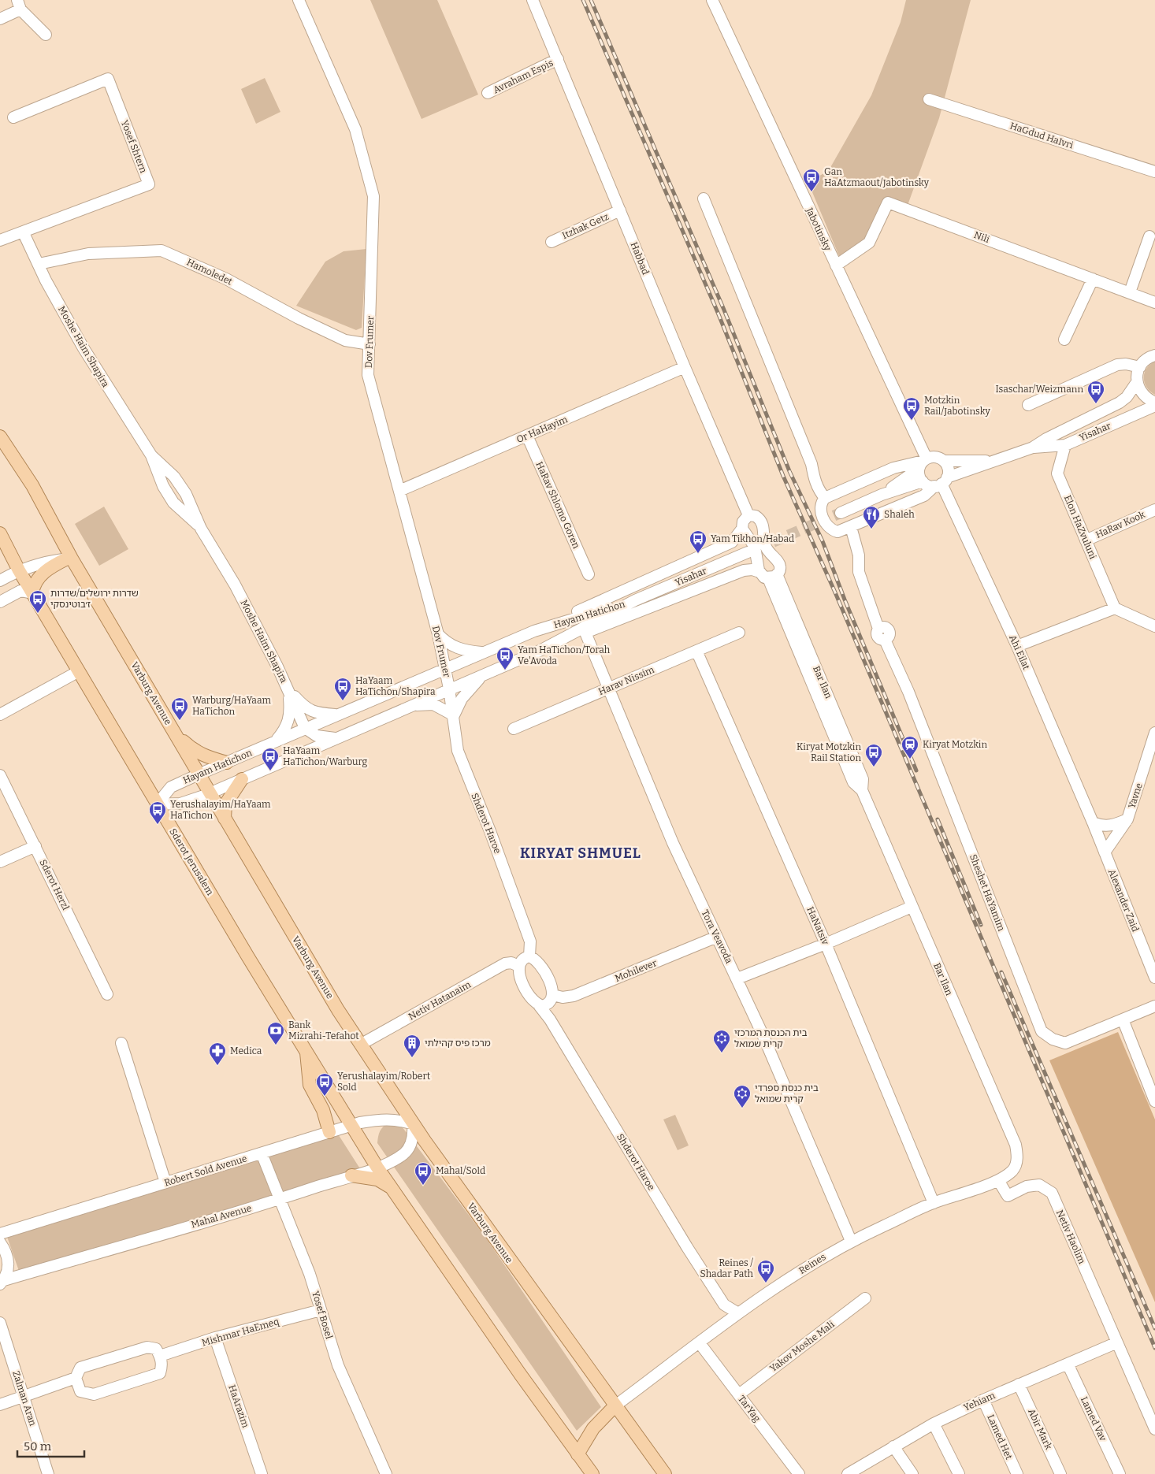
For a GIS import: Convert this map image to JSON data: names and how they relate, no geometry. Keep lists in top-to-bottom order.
{
  "streets": {
    "main road": ["Varburg Avenue", "Sderot Jerusalem", "Reines"],
    "street": [
      "Avraham Espis",
      "HaGdud HaIvri",
      "Yosef Shtern",
      "Itzhak Getz",
      "Jabotinsky",
      "Nili",
      "Habbad",
      "Hamoledet",
      "Dov Frumer",
      "Moshe Haim Shapira",
      "Or HaHayim",
      "Yisahar",
      "HaRav Shlomo Goren",
      "HaRav Kook",
      "Elon HaZvuluni",
      "Hayam Hatichon",
      "Ahi Eilat",
      "Harav Nissim",
      "Bar Ilan",
      "Yavne",
      "Shderot Haroe",
      "Sderot Herzl",
      "Sheshet HaYamim",
      "Alexander Zaid",
      "HaNatsiv",
      "Tora Veavoda",
      "Mohilever",
      "Netiv Hatanaim",
      "Robert Sold Avenue",
      "Mahal Avenue",
      "Netiv Haolim",
      "Yosef Bosel",
      "Mishmar HaEmeq",
      "Yakov Moshe Mali",
      "Zalman Aran",
      "Yehiam",
      "HaArazim",
      "TarYag",
      "Lamed Vav",
      "Abir Mark",
      "Lamed Het"
    ]
  },
  "crossings": [
    ["Avraham Espis", "Habbad"],
    ["Yosef Shtern", "Moshe Haim Shapira"],
    ["Itzhak Getz", "Habbad"],
    ["Jabotinsky", "Nili"],
    ["Jabotinsky", "Yisahar"],
    ["Jabotinsky", "Ahi Eilat"],
    ["Habbad", "Or HaHayim"],
    ["Hamoledet", "Dov Frumer"],
    ["Hamoledet", "Moshe Haim Shapira"],
    ["Dov Frumer", "Or HaHayim"],
    ["Dov Frumer", "Hayam Hatichon"],
    ["Dov Frumer", "Shderot Haroe"],
    ["Moshe Haim Shapira", "Hayam Hatichon"],
    ["Or HaHayim", "HaRav Shlomo Goren"],
    ["Yisahar", "Elon HaZvuluni"],
    ["Yisahar", "Hayam Hatichon"],
    ["Yisahar", "Ahi Eilat"],
    ["Yisahar", "Sheshet HaYamim"],
    ["HaRav Kook", "Elon HaZvuluni"],
    ["Hayam Hatichon", "Varburg Avenue"],
    ["Hayam Hatichon", "Shderot Haroe"],
    ["Hayam Hatichon", "Sderot Jerusalem"],
    ["Ahi Eilat", "Alexander Zaid"],
    ["Harav Nissim", "HaNatsiv"],
    ["Harav Nissim", "Tora Veavoda"],
    ["Bar Ilan", "Reines"],
    ["Varburg Avenue", "Netiv Hatanaim"],
    ["Varburg Avenue", "Robert Sold Avenue"],
    ["Varburg Avenue", "Mahal Avenue"],
    ["Varburg Avenue", "Reines"],
    ["Yavne", "Alexander Zaid"],
    ["Shderot Haroe", "Netiv Hatanaim"],
    ["Shderot Haroe", "Reines"],
    ["Sderot Jerusalem", "Robert Sold Avenue"],
    ["HaNatsiv", "Reines"],
    ["Tora Veavoda", "Mohilever"],
    ["Tora Veavoda", "Reines"],
    ["Robert Sold Avenue", "Mahal Avenue"],
    ["Robert Sold Avenue", "Yosef Bosel"],
    ["Mahal Avenue", "Yosef Bosel"],
    ["Netiv Haolim", "Reines"],
    ["Netiv Haolim", "Yehiam"],
    ["Reines", "TarYag"],
    ["Yosef Bosel", "Mishmar HaEmeq"],
    ["Mishmar HaEmeq", "HaArazim"],
    ["Yakov Moshe Mali", "TarYag"],
    ["Yehiam", "Lamed Vav"],
    ["Yehiam", "Abir Mark"],
    ["Yehiam", "Lamed Het"]
  ],
  "districts": ["KIRYAT SHMUEL"],
  "places": {
    "bus stop": [
      "Gan HaAtzmaout/Jabotinsky",
      "Isaschar/Weizmann",
      "Motzkin Rail/Jabotinsky",
      "Yam Tikhon/Habad",
      "שדרות ירושלים/שדרות ז׳בוטינסקי",
      "Yam HaTichon/Torah Ve'Avoda",
      "HaYaam HaTichon/Shapira",
      "Warburg/HaYaam HaTichon",
      "Kiryat Motzkin Rail Station",
      "HaYaam HaTichon/Warburg",
      "Yerushalayim/HaYaam HaTichon",
      "Yerushalayim/Robert Sold",
      "Mahal/Sold",
      "Reines / Shadar Path"
    ],
    "restaurant": ["Shaleh"],
    "station": ["Kiryat Motzkin"],
    "bank": ["Bank Mizrahi-Tefahot"],
    "synagogue": ["בית הכנסת המרכזי קרית שמואל", "בית כנסת ספרדי קרית שמואל"],
    "building": ["מרכז פיס קהילתי"],
    "pharmacy": ["Medica"]
  },
  "scale_bar": "50 m"
}
